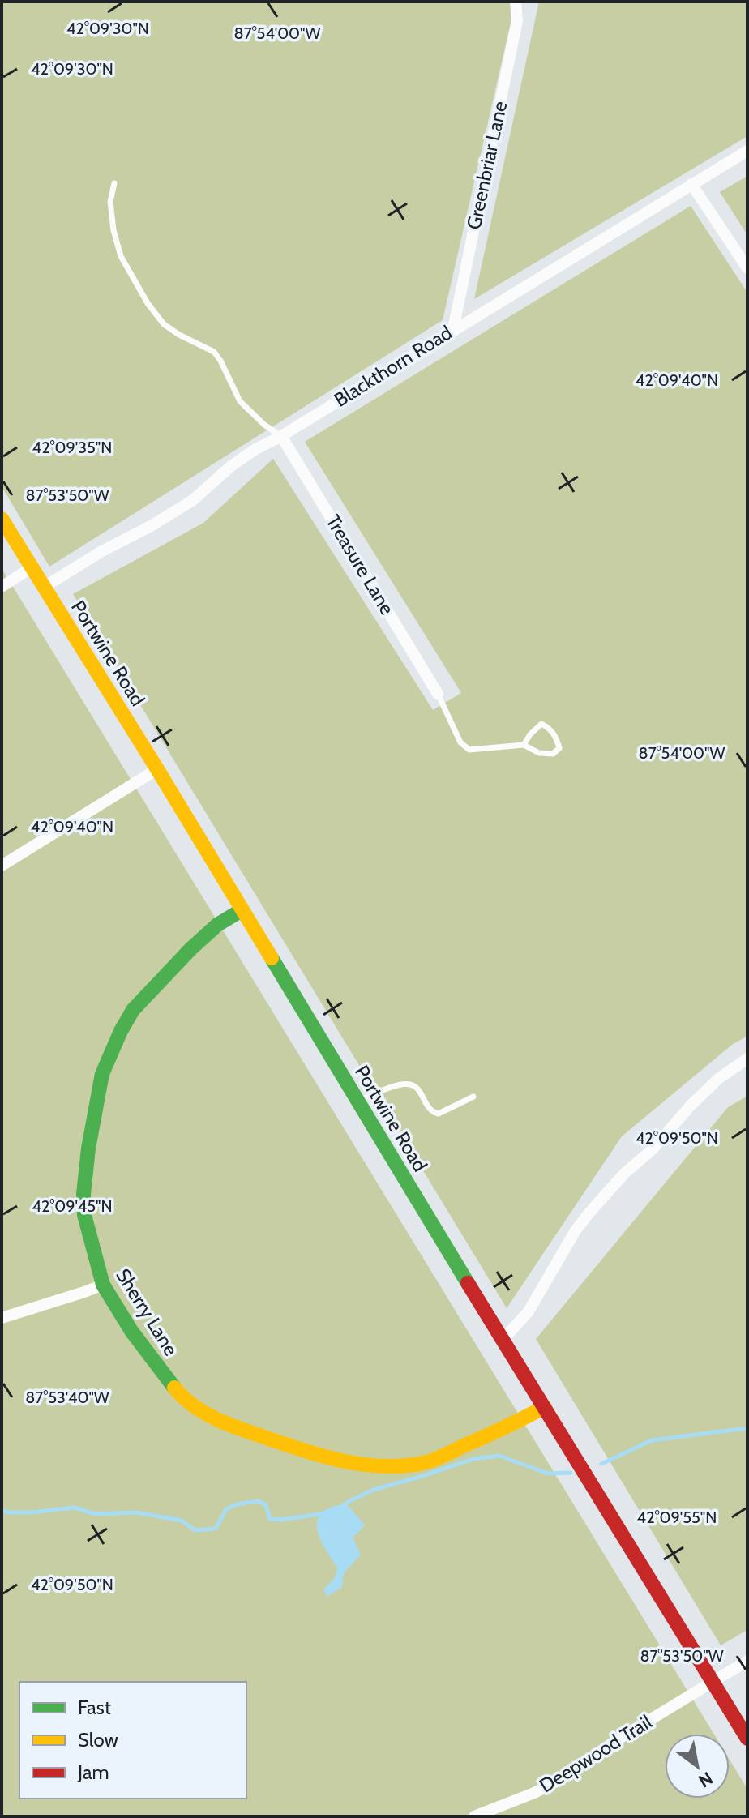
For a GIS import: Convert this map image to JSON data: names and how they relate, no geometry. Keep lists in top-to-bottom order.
{
  "streets": {
    "street": [
      "Greenbriar Lane",
      "Blackthorn Road",
      "Treasure Lane",
      "Portwine Road",
      "Sherry Lane",
      "Deepwood Trail"
    ]
  },
  "crossings": [
    ["Greenbriar Lane", "Blackthorn Road"],
    ["Blackthorn Road", "Treasure Lane"],
    ["Blackthorn Road", "Portwine Road"],
    ["Portwine Road", "Sherry Lane"],
    ["Portwine Road", "Deepwood Trail"]
  ],
  "legend": ["Fast", "Slow", "Jam"],
  "north": "bottom right",
  "coordinates": [
    "42°09'30\"N",
    "87°54'00\"W",
    "42°09'40\"N",
    "42°09'35\"N",
    "87°53'50\"W",
    "42°09'50\"N",
    "42°09'45\"N",
    "87°53'40\"W",
    "42°09'55\"N"
  ]
}
